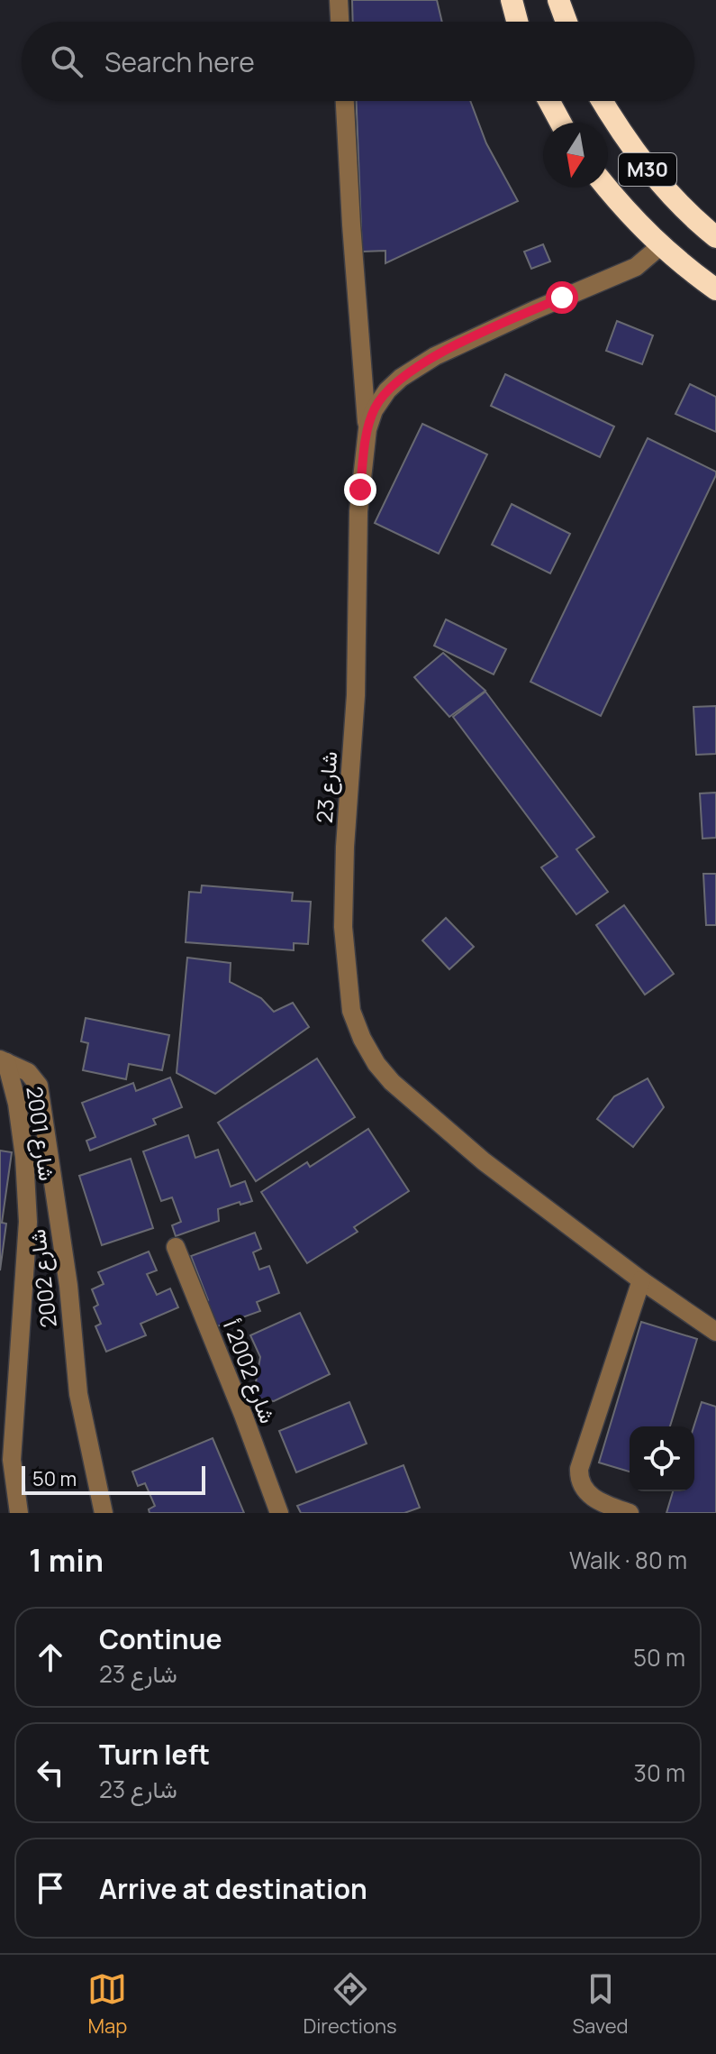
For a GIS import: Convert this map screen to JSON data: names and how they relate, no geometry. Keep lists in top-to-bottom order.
{
  "streets": {
    "highway": ["M30"],
    "street": [
      "شارع 23",
      "شارع 2001",
      "شارع 2002",
      "شارع 2002 أ"
    ]
  },
  "crossings": [
    ["M30", "شارع 23"],
    ["شارع 2001", "شارع 2002"]
  ],
  "scale_bar": "50 m",
  "north": "bottom",
  "page": {
    "search": "Search here",
    "scale": "50 m",
    "heading": ["1 min", "Walk · 80 m"],
    "list": [
      ["Continue", "شارع 23", "50 m"],
      ["Turn left", "شارع 23", "30 m"],
      "Arrive at destination"
    ],
    "nav": ["Map", "Directions", "Saved"]
  }
}
